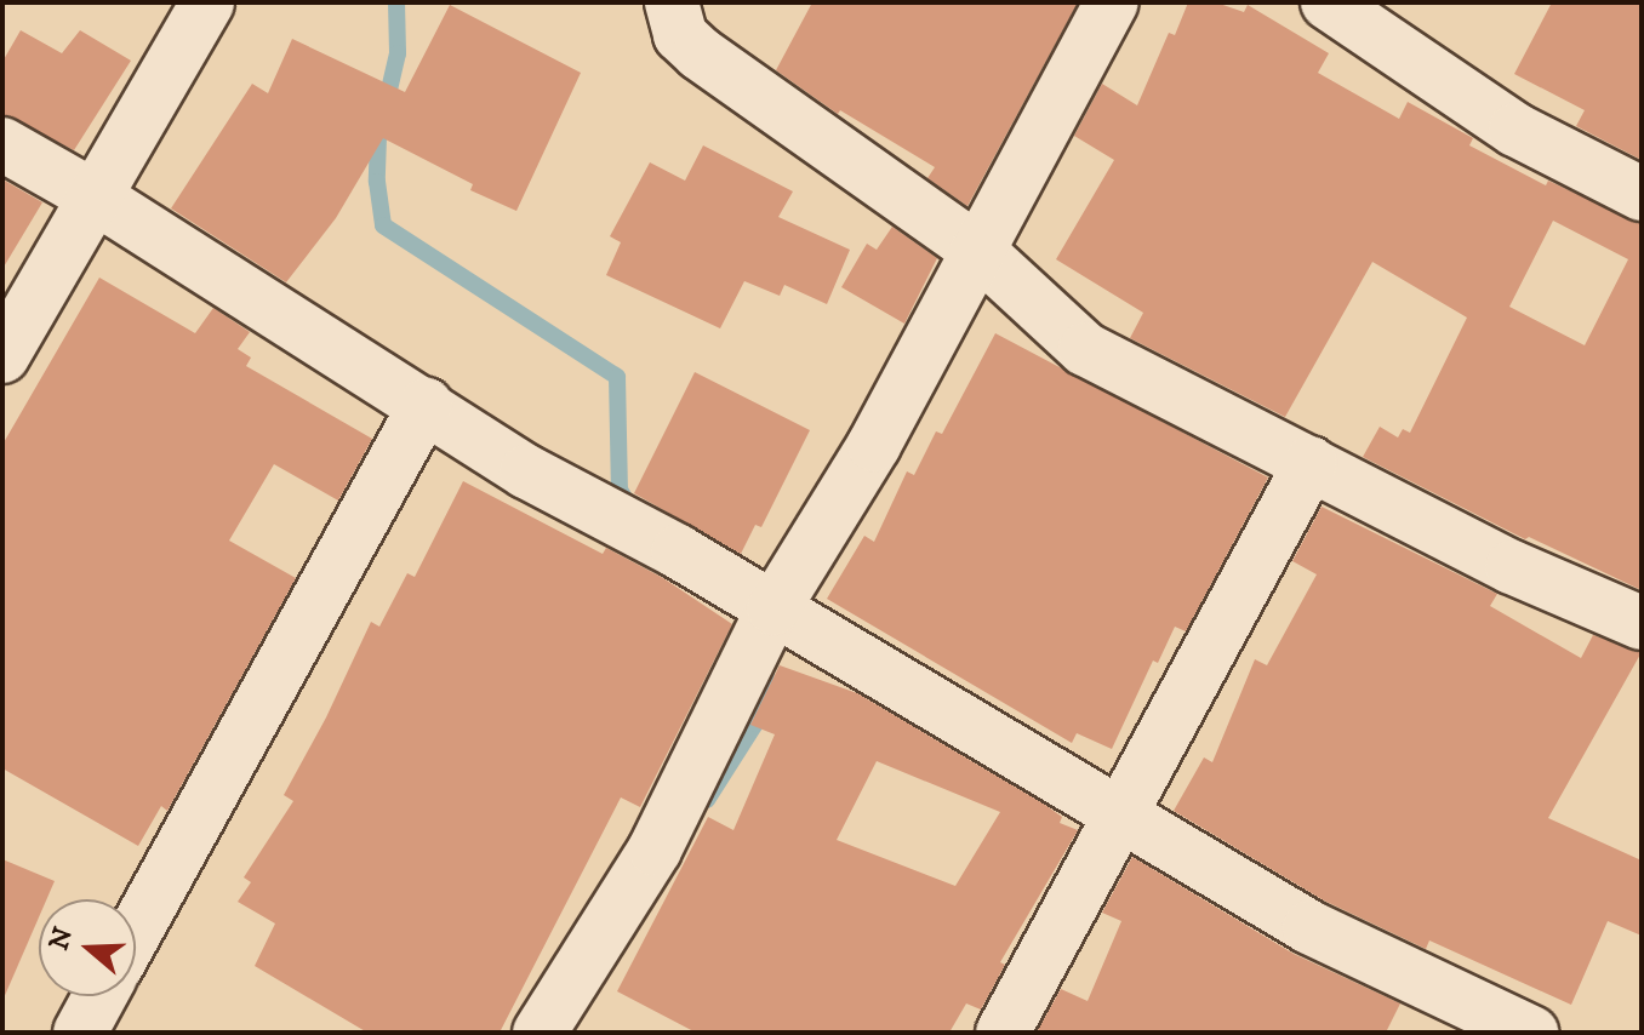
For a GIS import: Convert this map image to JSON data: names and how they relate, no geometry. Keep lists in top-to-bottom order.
{
  "north": "left"
}
